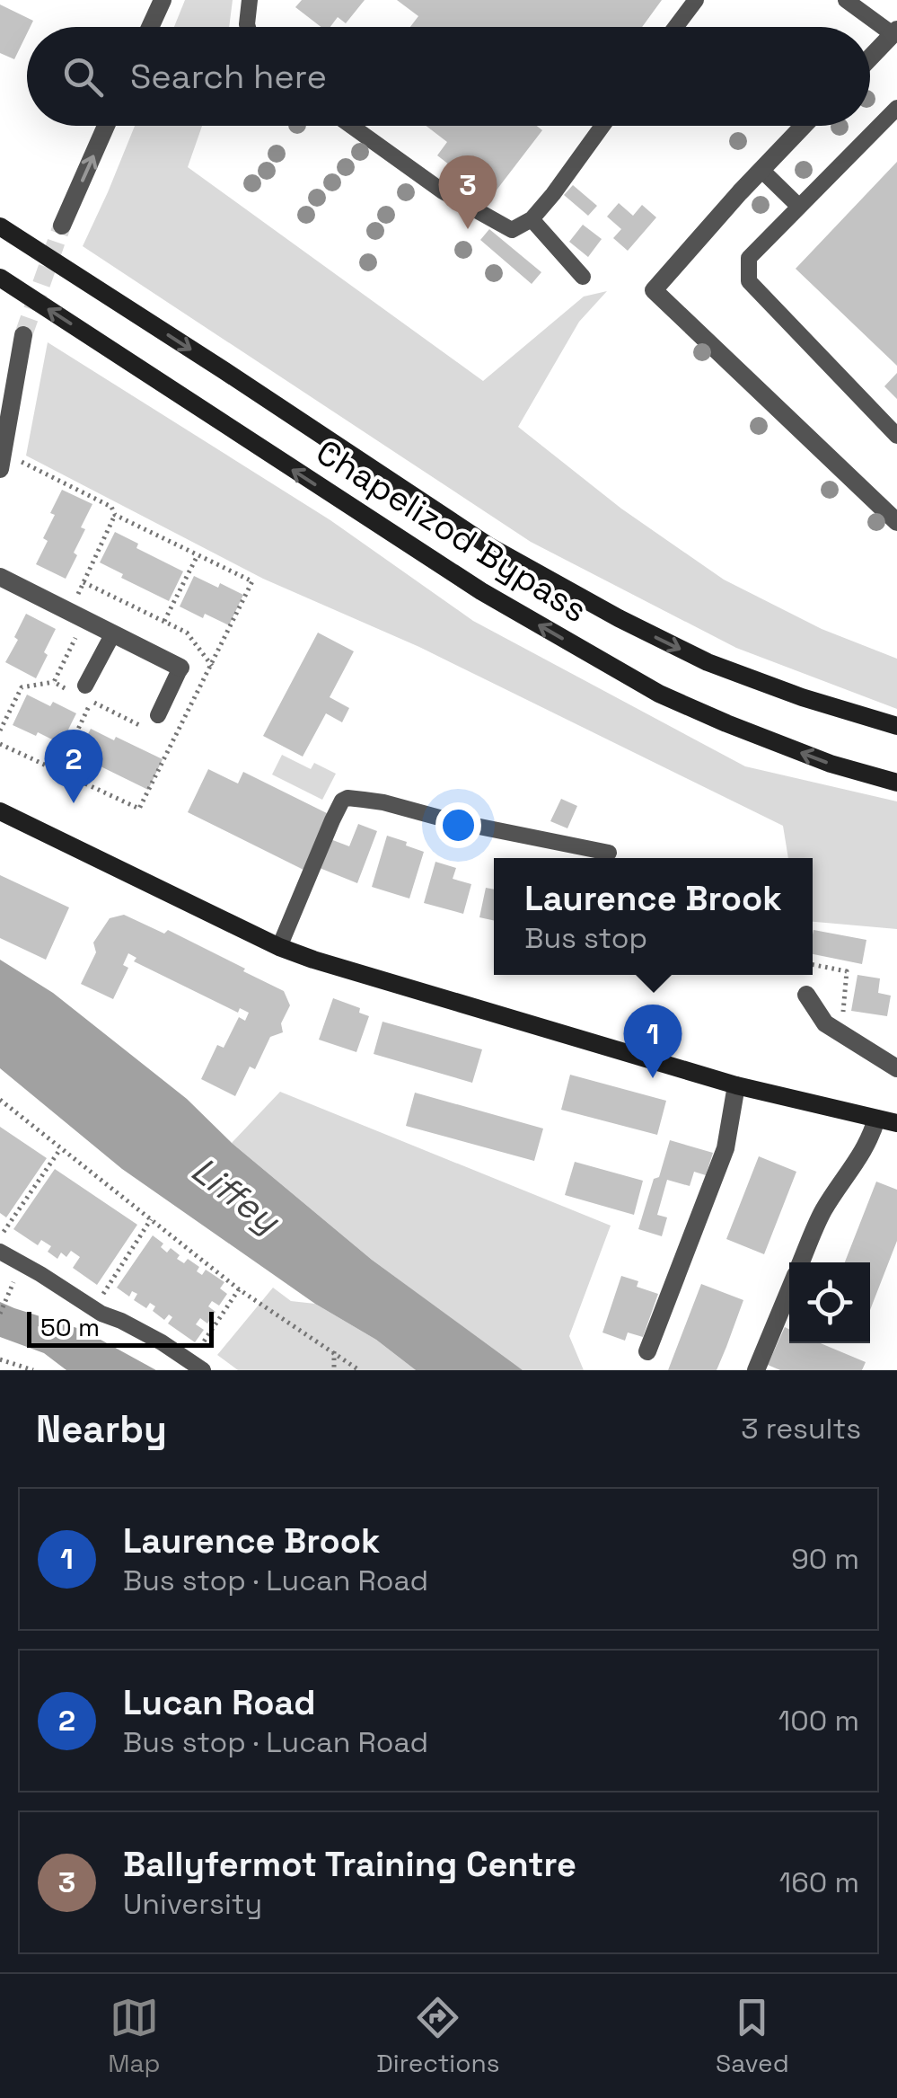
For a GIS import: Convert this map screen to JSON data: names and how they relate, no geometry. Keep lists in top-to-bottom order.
{
  "streets": {
    "main road": ["Chapelizod Bypass"]
  },
  "water": ["Liffey"],
  "scale_bar": "50 m",
  "page": {
    "search": "Search here",
    "pins": ["3", "2", "1"],
    "popup": ["Laurence Brook", "Bus stop"],
    "scale": "50 m",
    "heading": ["Nearby", "3 results"],
    "list": [
      {
        "mark": "1",
        "name": "Laurence Brook",
        "note": "Bus stop · Lucan Road",
        "value": "90 m"
      },
      {
        "mark": "2",
        "name": "Lucan Road",
        "note": "Bus stop · Lucan Road",
        "value": "100 m"
      },
      {
        "mark": "3",
        "name": "Ballyfermot Training Centre",
        "note": "University",
        "value": "160 m"
      }
    ],
    "nav": ["Map", "Directions", "Saved"]
  }
}
